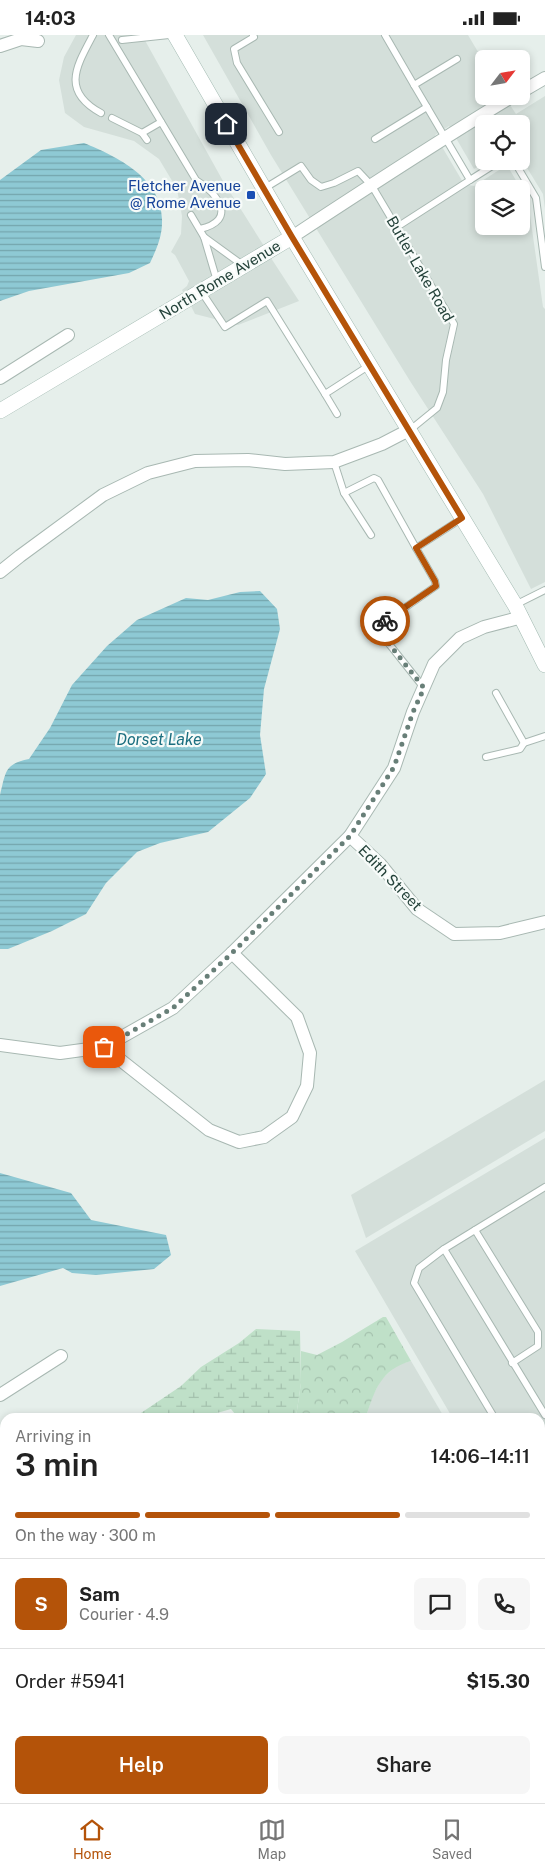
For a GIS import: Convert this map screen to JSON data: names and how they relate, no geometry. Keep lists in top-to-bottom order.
{
  "streets": {
    "main road": ["North Rome Avenue"],
    "street": ["Edith Street"],
    "lane": ["Butler Lake Road"]
  },
  "crossings": [
    ["Butler Lake Road", "North Rome Avenue"]
  ],
  "water": ["Dorset Lake"],
  "places": {
    "transit": ["Fletcher Avenue @ Rome Avenue"]
  },
  "north": "top right",
  "page": {
    "status": "14:03",
    "heading": ["3 min", "Arriving in", "14:06–14:11"],
    "panel": [
      "Sam",
      "Courier · 4.9",
      "Order #5941",
      "$15.30"
    ],
    "bar": "On the way · 300 m",
    "round": "S",
    "buttons": ["Help", "Share"],
    "tabs": ["Home", "Map", "Saved"]
  }
}
